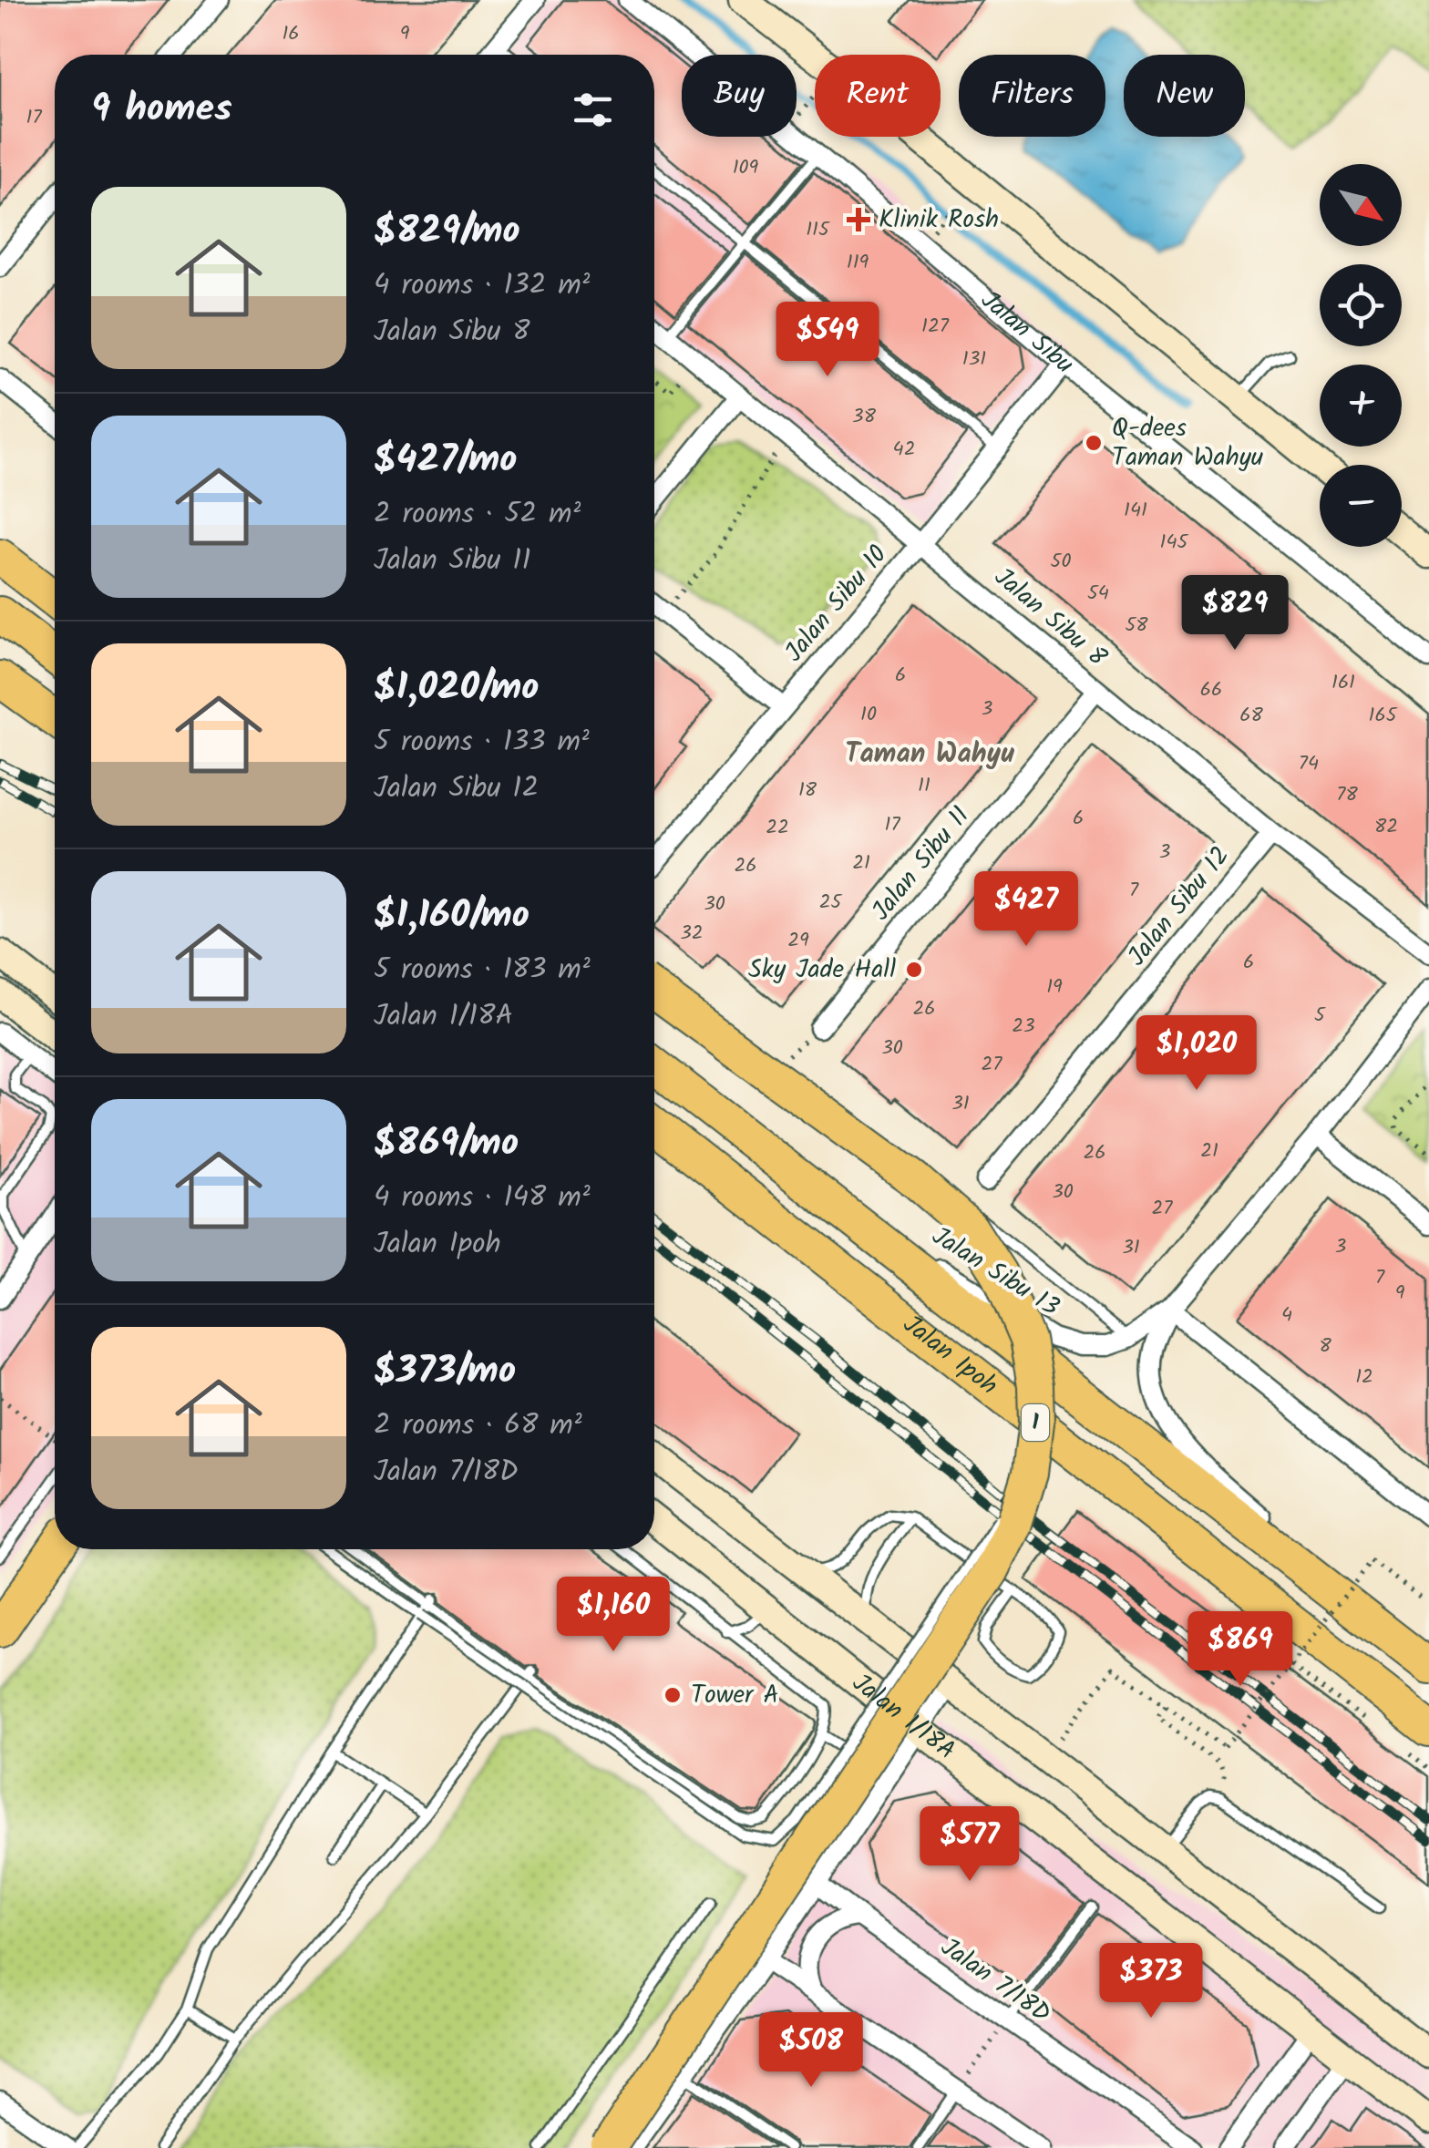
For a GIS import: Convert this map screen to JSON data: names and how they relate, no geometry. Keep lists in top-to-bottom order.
{
  "streets": {
    "highway": ["Jalan Ipoh", "1"],
    "street": [
      "Jalan Sibu",
      "Jalan Sibu 10",
      "Jalan Sibu 8",
      "Jalan Sibu 11",
      "Jalan Sibu 12",
      "Jalan Sibu 13",
      "Jalan 1/18A",
      "Jalan 7/18D"
    ]
  },
  "crossings": [
    ["Jalan Sibu", "Jalan Sibu 10"],
    ["Jalan Sibu 10", "Jalan Sibu 8"],
    ["Jalan Sibu 8", "Jalan Sibu 11"],
    ["Jalan Sibu 8", "Jalan Sibu 12"],
    ["Jalan Sibu 13", "Jalan Ipoh"]
  ],
  "districts": ["Taman Wahyu"],
  "places": {
    "health": ["Klinik Rosh"],
    "other": ["Q-dees Taman Wahyu", "Sky Jade Hall", "Tower A"]
  },
  "house_numbers": [
    "16",
    "9",
    "17",
    "109",
    "115",
    "119",
    "127",
    "131",
    "38",
    "42",
    "141",
    "145",
    "50",
    "54",
    "58",
    "6",
    "161",
    "66",
    "3",
    "10",
    "68",
    "165",
    "74",
    "11",
    "18",
    "78",
    "6",
    "17",
    "82",
    "22",
    "3",
    "21",
    "26",
    "7",
    "25",
    "30",
    "32",
    "29",
    "6",
    "19",
    "26",
    "5",
    "23",
    "30",
    "27",
    "31",
    "21",
    "26",
    "30",
    "27",
    "3",
    "31",
    "7",
    "9",
    "4",
    "8",
    "12"
  ],
  "north": "bottom right",
  "page": {
    "chip": [
      "Buy",
      "Rent",
      "Filters",
      "New"
    ],
    "heading": "9 homes",
    "map_buttons": ["+", "−"],
    "list": [
      {
        "name": "$829/mo",
        "note": "4 rooms · 132 m² · Jalan Sibu 8"
      },
      {
        "name": "$427/mo",
        "note": "2 rooms · 52 m² · Jalan Sibu 11"
      },
      {
        "name": "$1,020/mo",
        "note": "5 rooms · 133 m² · Jalan Sibu 12"
      },
      {
        "name": "$1,160/mo",
        "note": "5 rooms · 183 m² · Jalan 1/18A"
      },
      {
        "name": "$869/mo",
        "note": "4 rooms · 148 m² · Jalan Ipoh"
      },
      {
        "name": "$373/mo",
        "note": "2 rooms · 68 m² · Jalan 7/18D"
      }
    ],
    "price": [
      "$549",
      "$829",
      "$427",
      "$1,020",
      "$1,160",
      "$869",
      "$577",
      "$373",
      "$508"
    ]
  }
}
